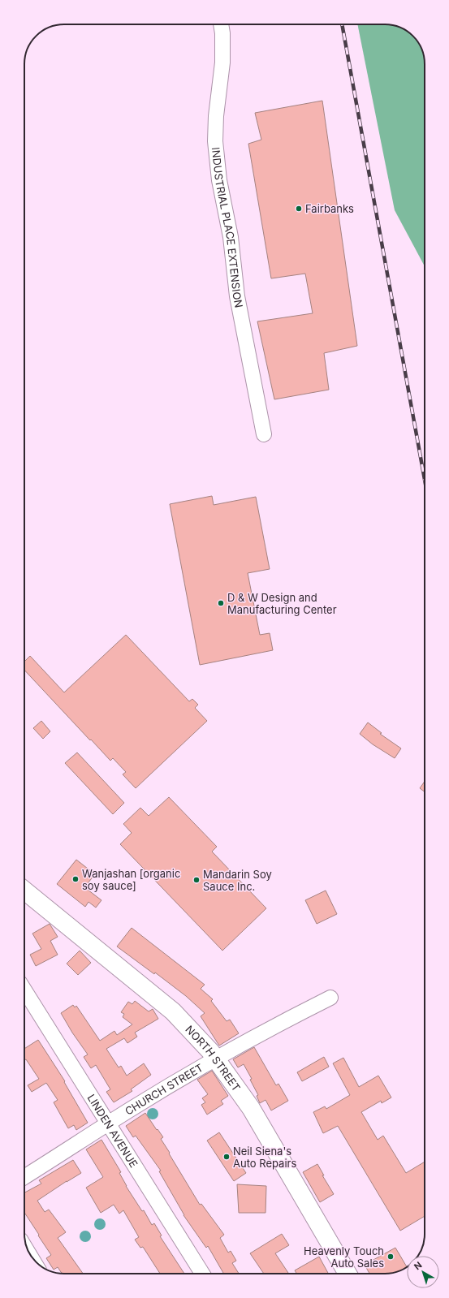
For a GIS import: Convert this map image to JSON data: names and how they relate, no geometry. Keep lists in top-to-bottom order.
{
  "streets": {
    "main road": ["NORTH STREET"],
    "street": ["INDUSTRIAL PLACE EXTENSION", "CHURCH STREET", "LINDEN AVENUE"]
  },
  "crossings": [
    ["NORTH STREET", "CHURCH STREET"],
    ["CHURCH STREET", "LINDEN AVENUE"]
  ],
  "places": [
    "Fairbanks",
    "D & W Design and Manufacturing Center",
    "Wanjashan [organic soy sauce]",
    "Mandarin Soy Sauce Inc.",
    "Neil Siena's Auto Repairs",
    "Heavenly Touch Auto Sales"
  ],
  "north": "top left"
}
